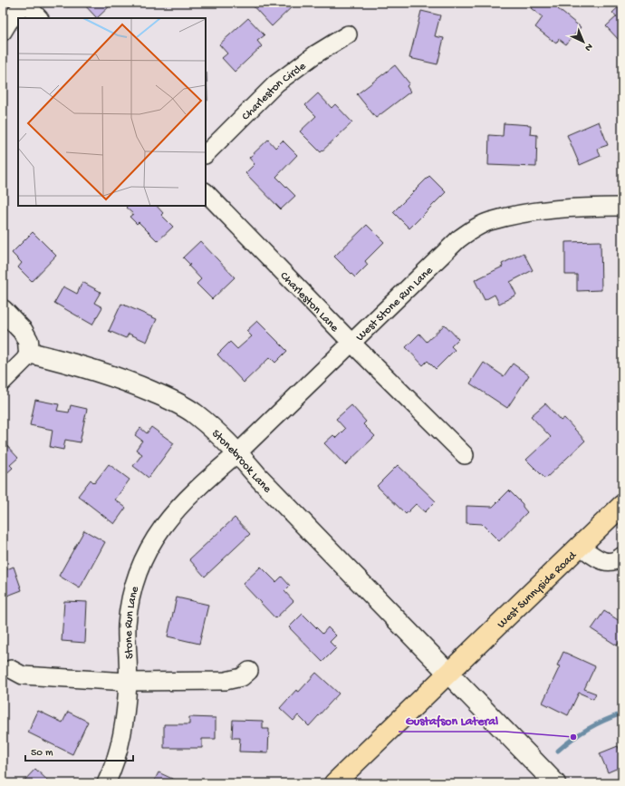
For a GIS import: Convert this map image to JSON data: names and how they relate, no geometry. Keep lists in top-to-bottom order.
{
  "streets": {
    "main road": ["West Sunnyside Road"],
    "street": [
      "Charleston Circle",
      "Charleston Lane",
      "West Stone Run Lane",
      "Stonebrook Lane",
      "Stone Run Lane"
    ]
  },
  "crossings": [
    ["Charleston Lane", "West Stone Run Lane"],
    ["West Stone Run Lane", "Stonebrook Lane"],
    ["West Stone Run Lane", "Stone Run Lane"],
    ["Stonebrook Lane", "West Sunnyside Road"]
  ],
  "places": ["Gustafson Lateral"],
  "scale_bar": "50 m",
  "north": "bottom right"
}
